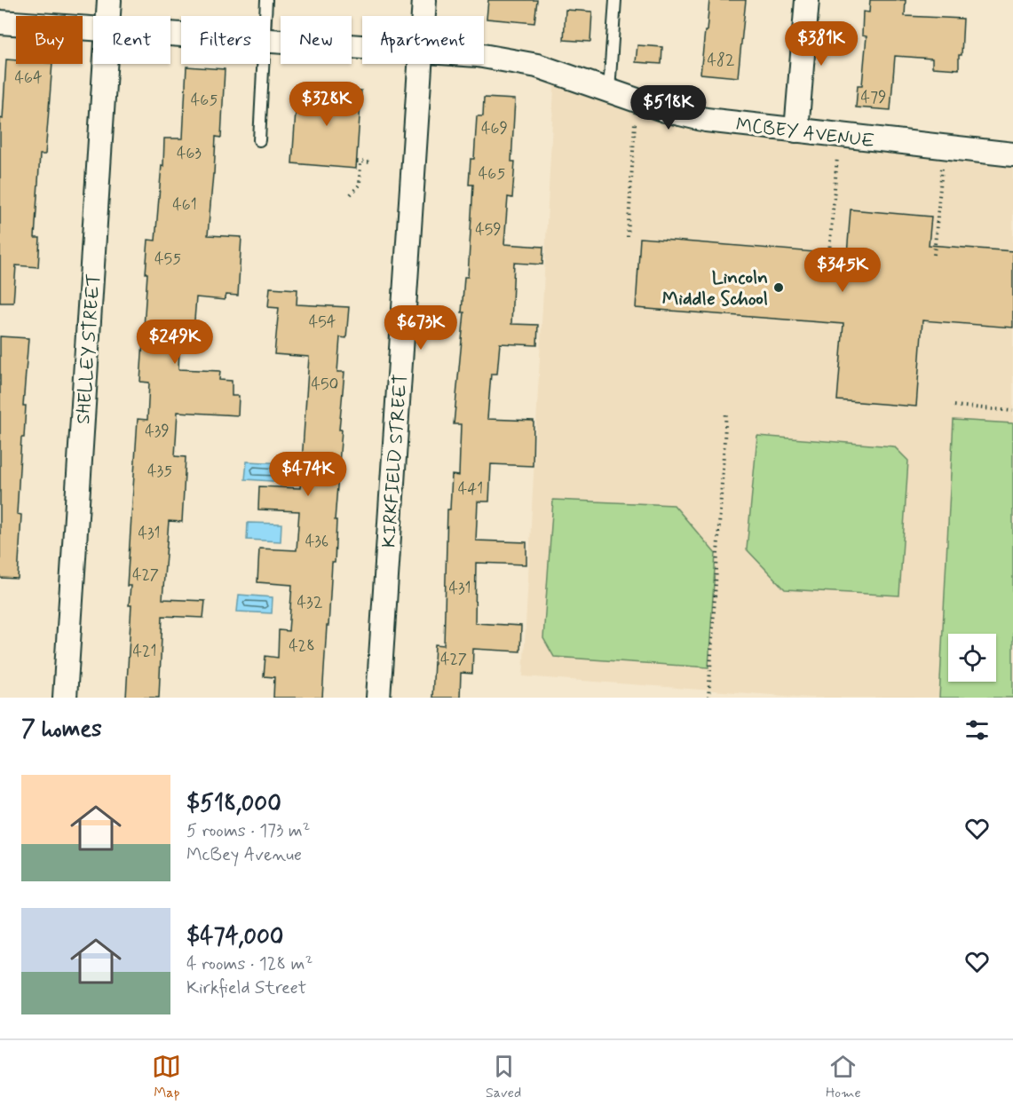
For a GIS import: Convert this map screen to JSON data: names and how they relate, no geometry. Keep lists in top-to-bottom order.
{
  "streets": {
    "street": ["MCBEY AVENUE", "SHELLEY STREET", "KIRKFIELD STREET"]
  },
  "places": ["Lincoln Middle School"],
  "house_numbers": [
    "482",
    "464",
    "479",
    "465",
    "469",
    "463",
    "465",
    "461",
    "459",
    "455",
    "454",
    "450",
    "439",
    "435",
    "441",
    "431",
    "436",
    "427",
    "431",
    "432",
    "428",
    "421",
    "427"
  ],
  "page": {
    "chip": [
      "Buy",
      "Rent",
      "Filters",
      "New",
      "Apartment"
    ],
    "price": [
      "$381K",
      "$328K",
      "$518K",
      "$345K",
      "$673K",
      "$249K",
      "$474K"
    ],
    "heading": "7 homes",
    "list": [
      {
        "name": "$518,000",
        "note": "5 rooms · 173 m² · McBey Avenue"
      },
      {
        "name": "$474,000",
        "note": "4 rooms · 128 m² · Kirkfield Street"
      }
    ],
    "tabs": ["Map", "Saved", "Home"]
  }
}
